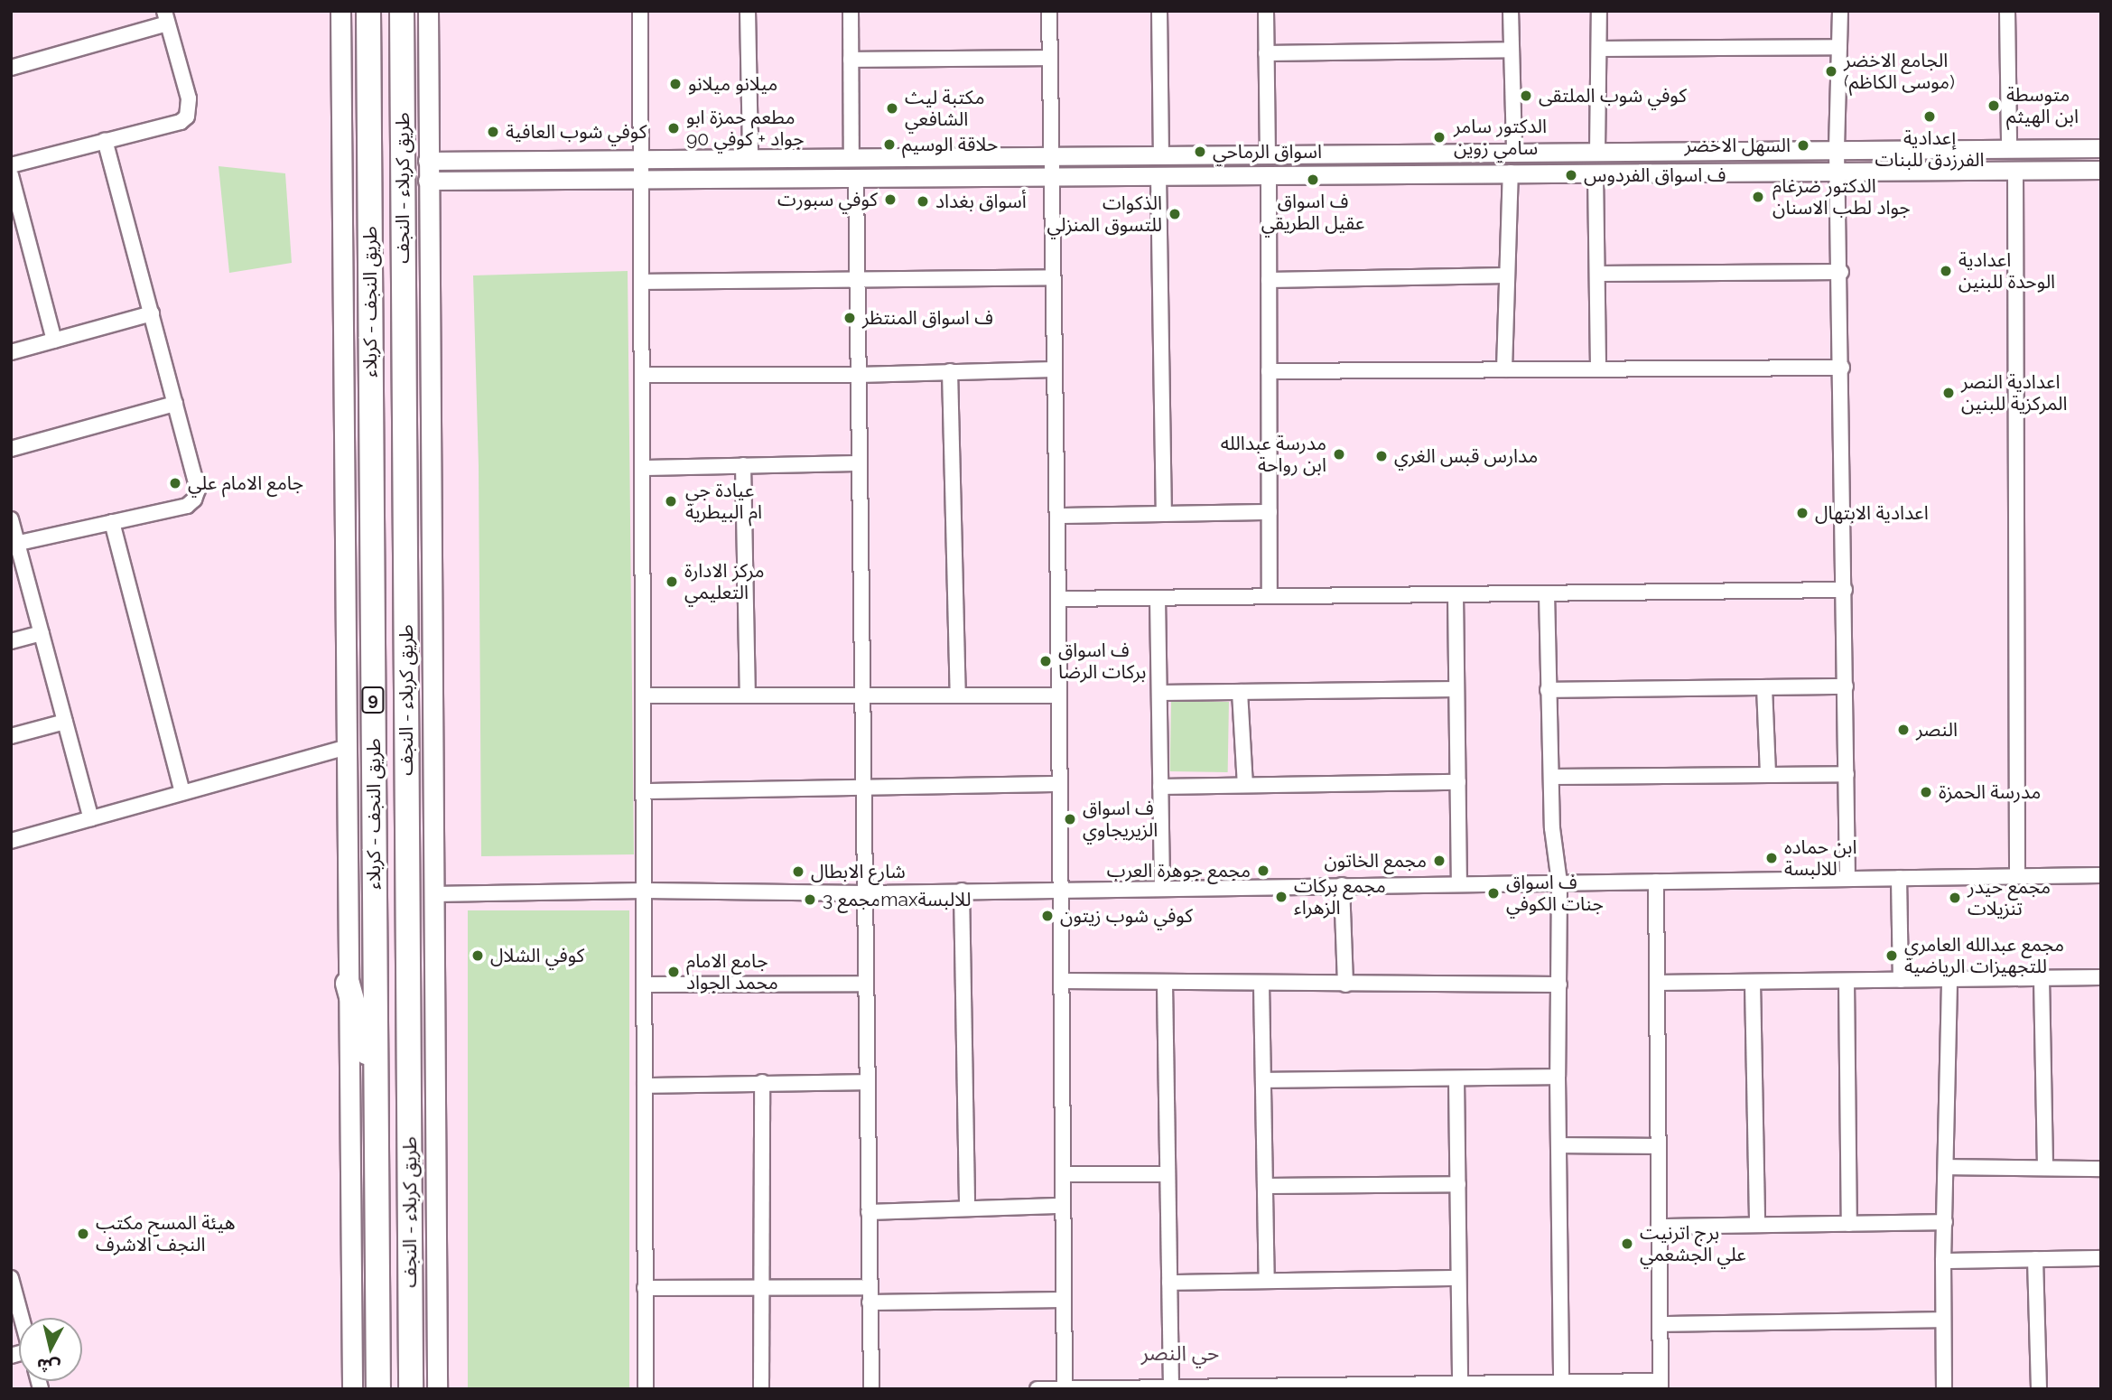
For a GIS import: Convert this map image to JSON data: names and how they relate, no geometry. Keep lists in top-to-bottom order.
{
  "streets": {
    "highway": ["طريق کربلاء - النجف", "طريق النجف - کربلاء", "9"]
  },
  "districts": ["حي النصر"],
  "places": [
    "الجامع الاخضر (موسى الكاظم)",
    "ميلانو ميلانو",
    "كوفي شوب الملتقى",
    "متوسطة ابن الهيثم",
    "مكتبة ليث الشافعي",
    "إعدادية الفرزدق للبنات",
    "مطعم حمزة ابو جواد + كوفي 90",
    "كوفي شوب العافية",
    "الدكتور سامر سامي زوين",
    "حلاقة الوسيم",
    "السهل الاخضر",
    "اسواق الرماحي",
    "ف اسواق الفردوس",
    "ف اسواق عقيل الطريقي",
    "الدكتور ضرغام جواد لطب الاسنان",
    "كوفي سبورت",
    "أسواق بغداد",
    "الذكوات للتسوق المنزلي",
    "اعدادية الوحدة للبنين",
    "ف اسواق المنتظر",
    "اعدادية النصر المركزية للبنين",
    "مدرسة عبدالله ابن رواحة",
    "مدارس قبس الغري",
    "جامع الامام علي",
    "عيادة جي ام البيطرية",
    "اعدادية الابتهال",
    "مركز الادارة التعليمي",
    "ف اسواق بركات الرضا",
    "النصر",
    "مدرسة الحمزة",
    "ف اسواق الزيريجاوي",
    "ابن حماده للالبسة",
    "مجمع الخاتون",
    "مجمع جوهرة العرب",
    "شارع الابطال",
    "ف اسواق جنات الكوفي",
    "مجمع بركات الزهراء",
    "مجمع حيدر تنزيلات",
    "مجمع 3maxللالبسة",
    "كوفي شوب زيتون",
    "كوفي الشلال",
    "مجمع عبدالله العامري للتجهيزات الرياضية",
    "جامع الامام محمد الجواد",
    "هيئة المسح مكتب النجف الاشرف",
    "برج اترنيت علي الجشعمي"
  ],
  "north": "bottom"
}
